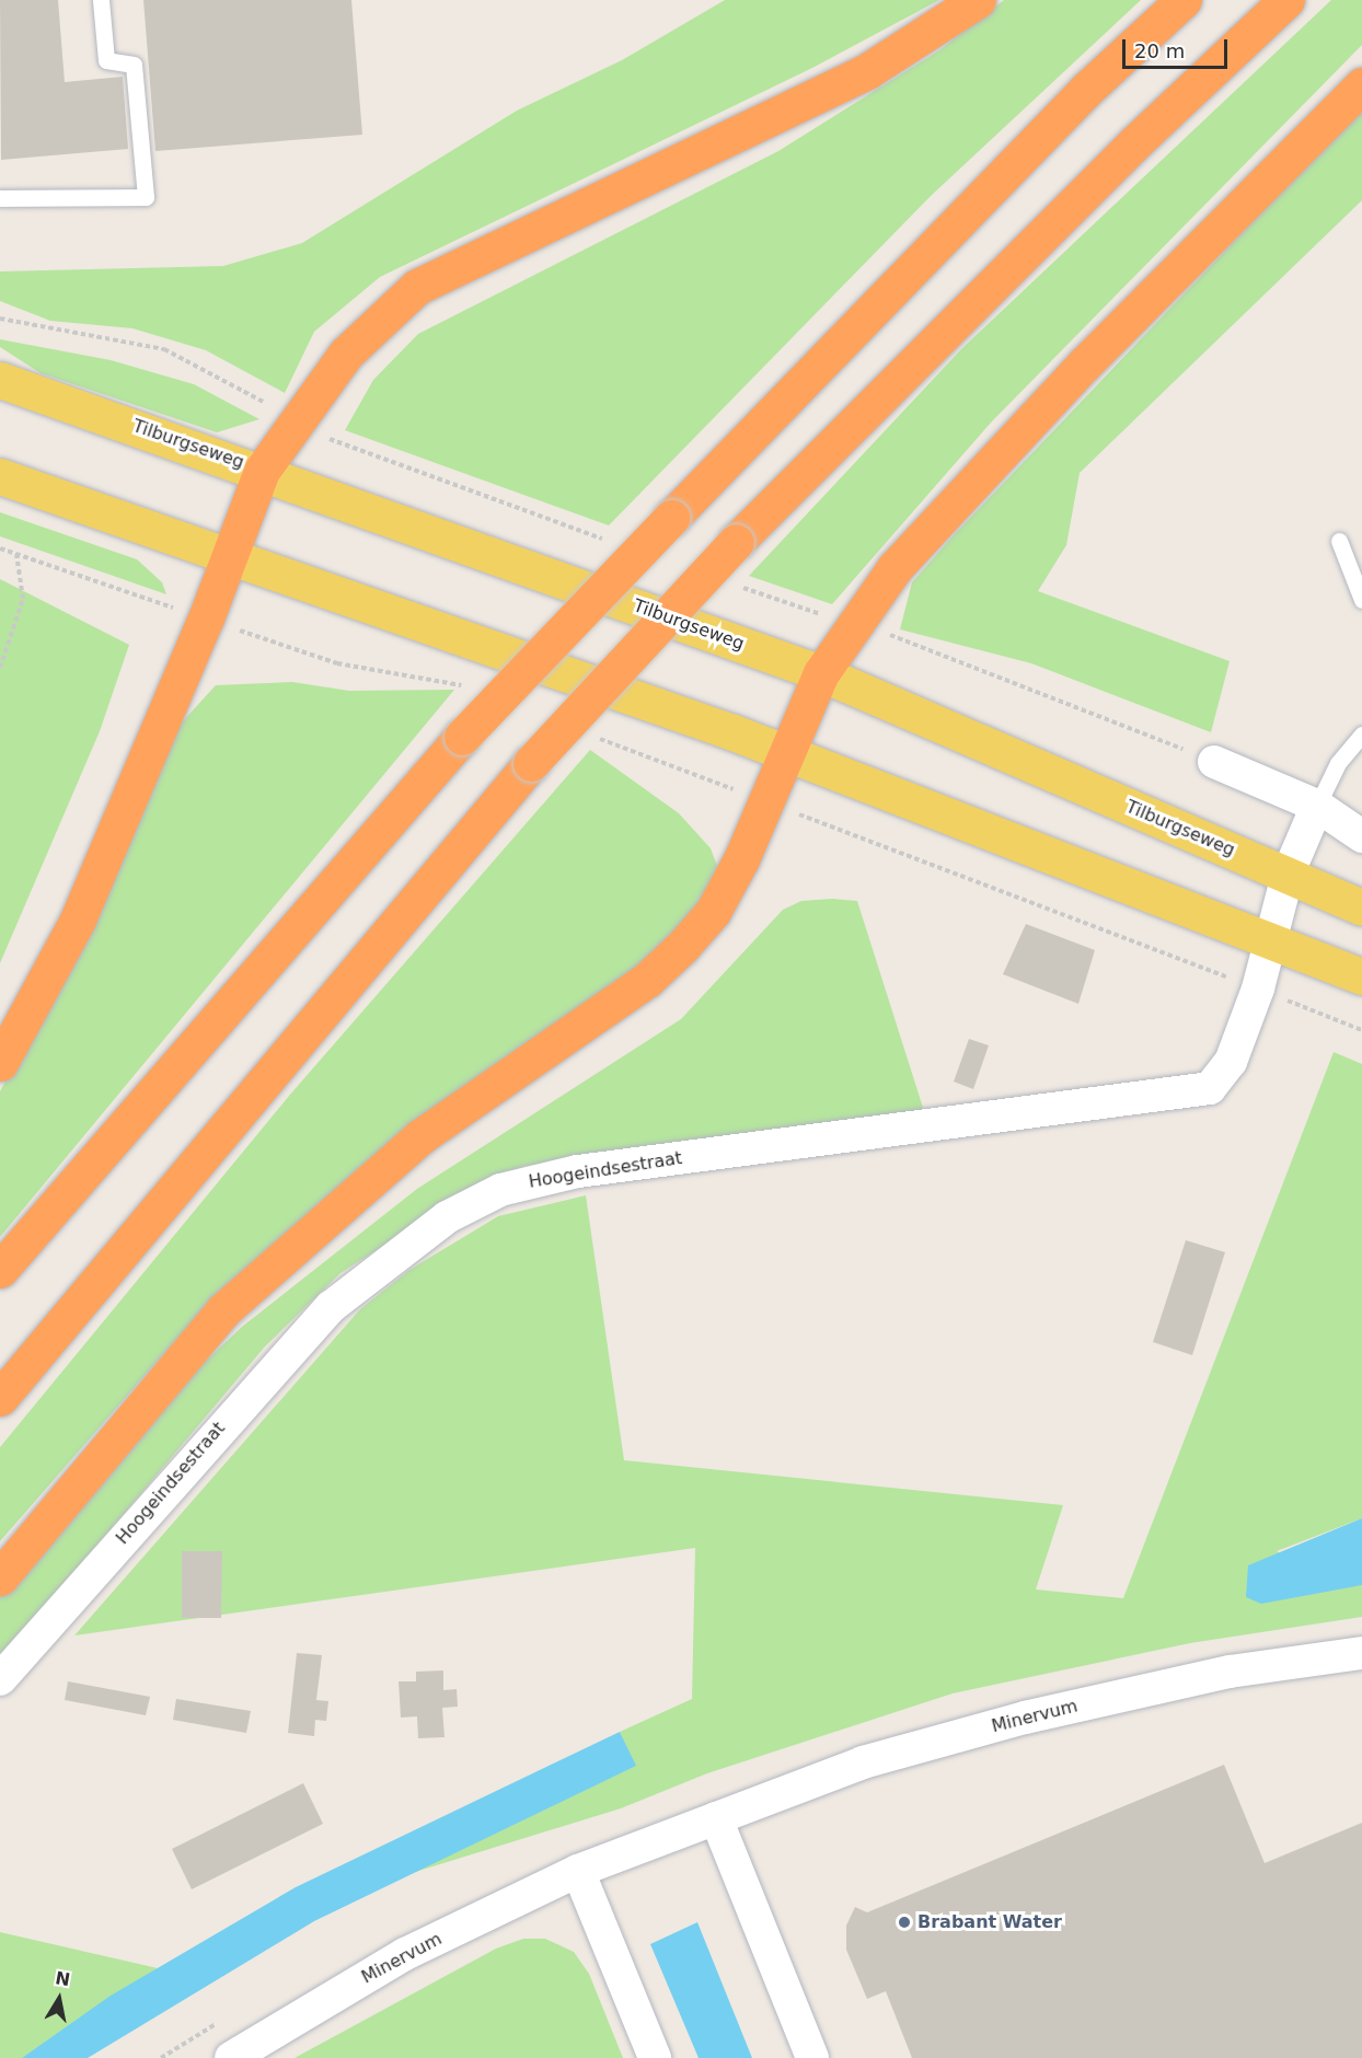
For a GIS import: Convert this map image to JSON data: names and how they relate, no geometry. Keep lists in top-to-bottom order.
{
  "streets": {
    "main road": ["Tilburgseweg"],
    "street": ["Hoogeindsestraat", "Minervum"]
  },
  "crossings": [
    ["Tilburgseweg", "Hoogeindsestraat"]
  ],
  "places": ["Brabant Water"],
  "scale_bar": "20 m",
  "north": "top"
}
